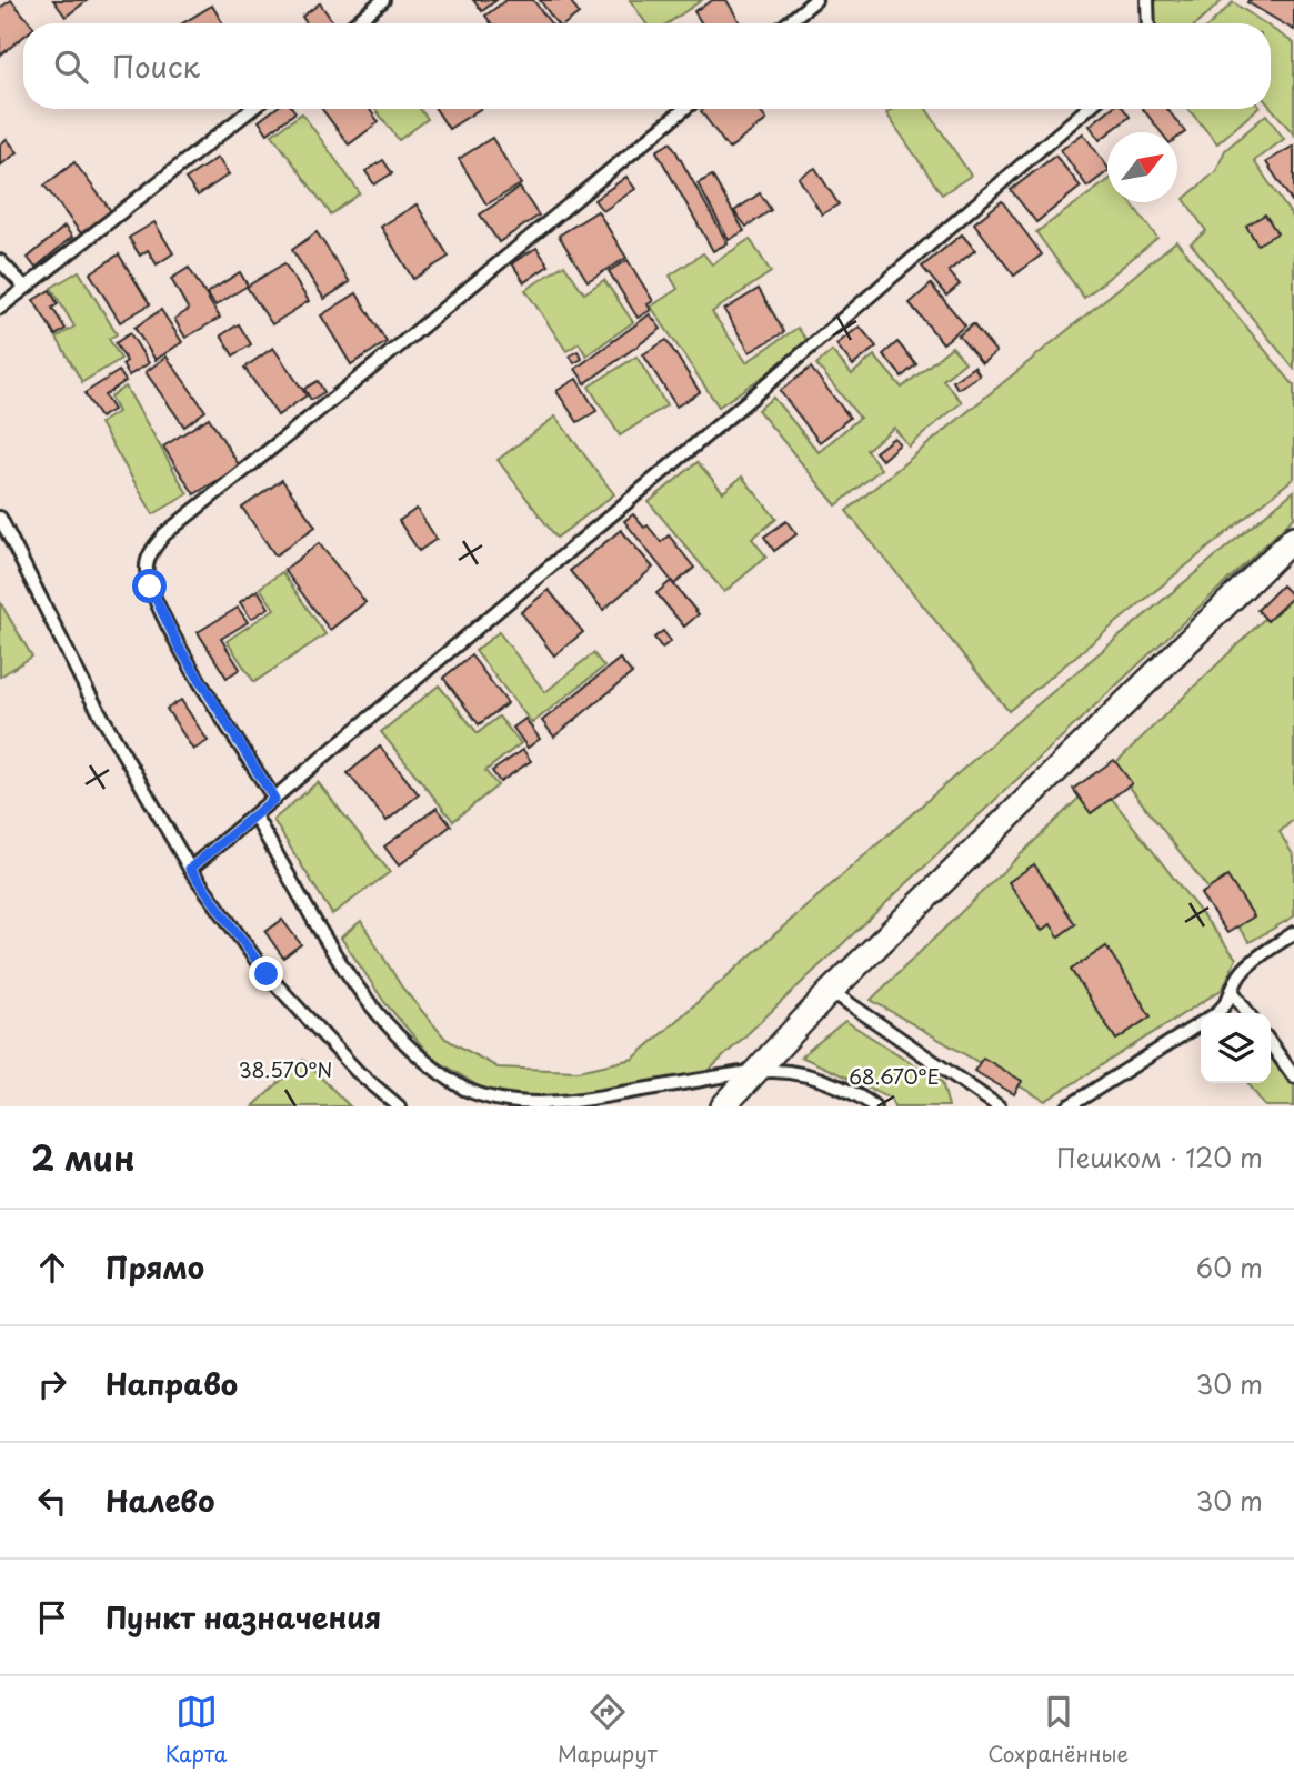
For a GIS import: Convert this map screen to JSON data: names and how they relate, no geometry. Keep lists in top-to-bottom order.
{
  "north": "top right",
  "page": {
    "search": "Поиск",
    "heading": ["2 мин", "Пешком · 120 m"],
    "list": [
      ["Прямо", "60 m"],
      ["Направо", "30 m"],
      ["Налево", "30 m"],
      "Пункт назначения"
    ],
    "nav": ["Карта", "Маршрут", "Сохранённые"]
  },
  "coordinates": ["38.570°N", "68.670°E"]
}
